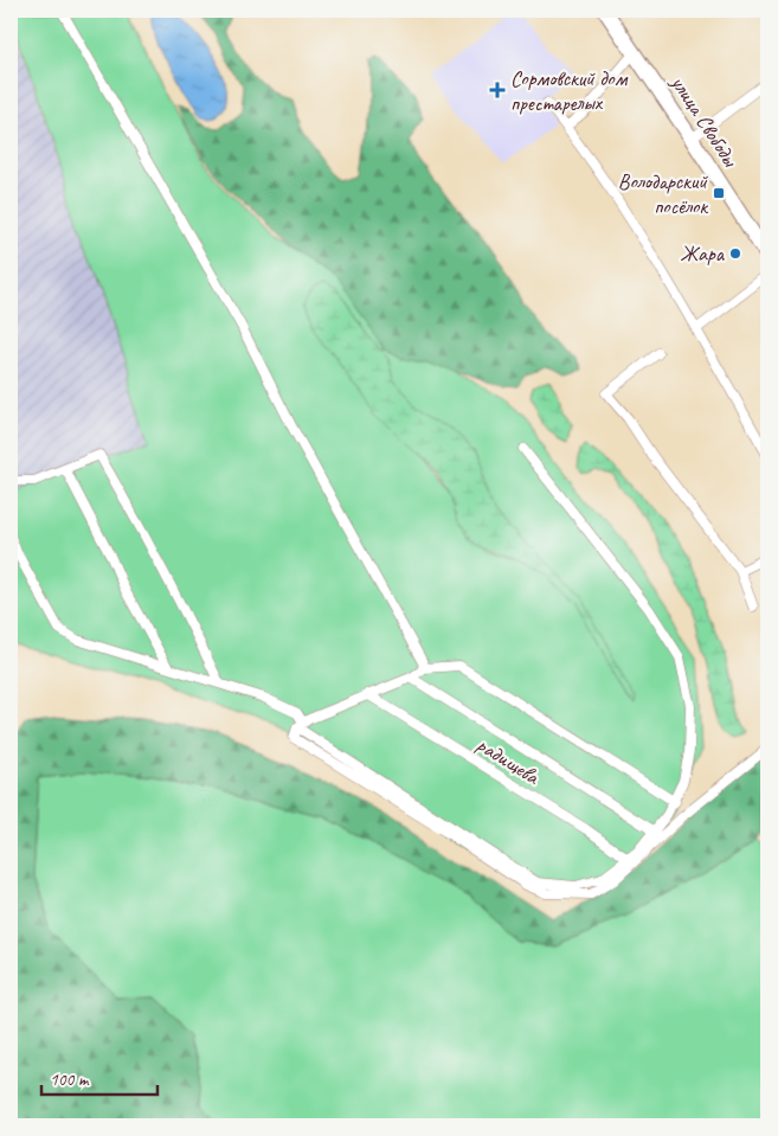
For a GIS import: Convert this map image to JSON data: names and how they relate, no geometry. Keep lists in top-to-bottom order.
{
  "streets": {
    "main road": ["улица Свободы"],
    "street": ["радищева"]
  },
  "places": {
    "health": ["Сормовский дом престарелых"],
    "transit": ["Володарский посёлок"],
    "other": ["Жара"]
  },
  "scale_bar": "100 m"
}
